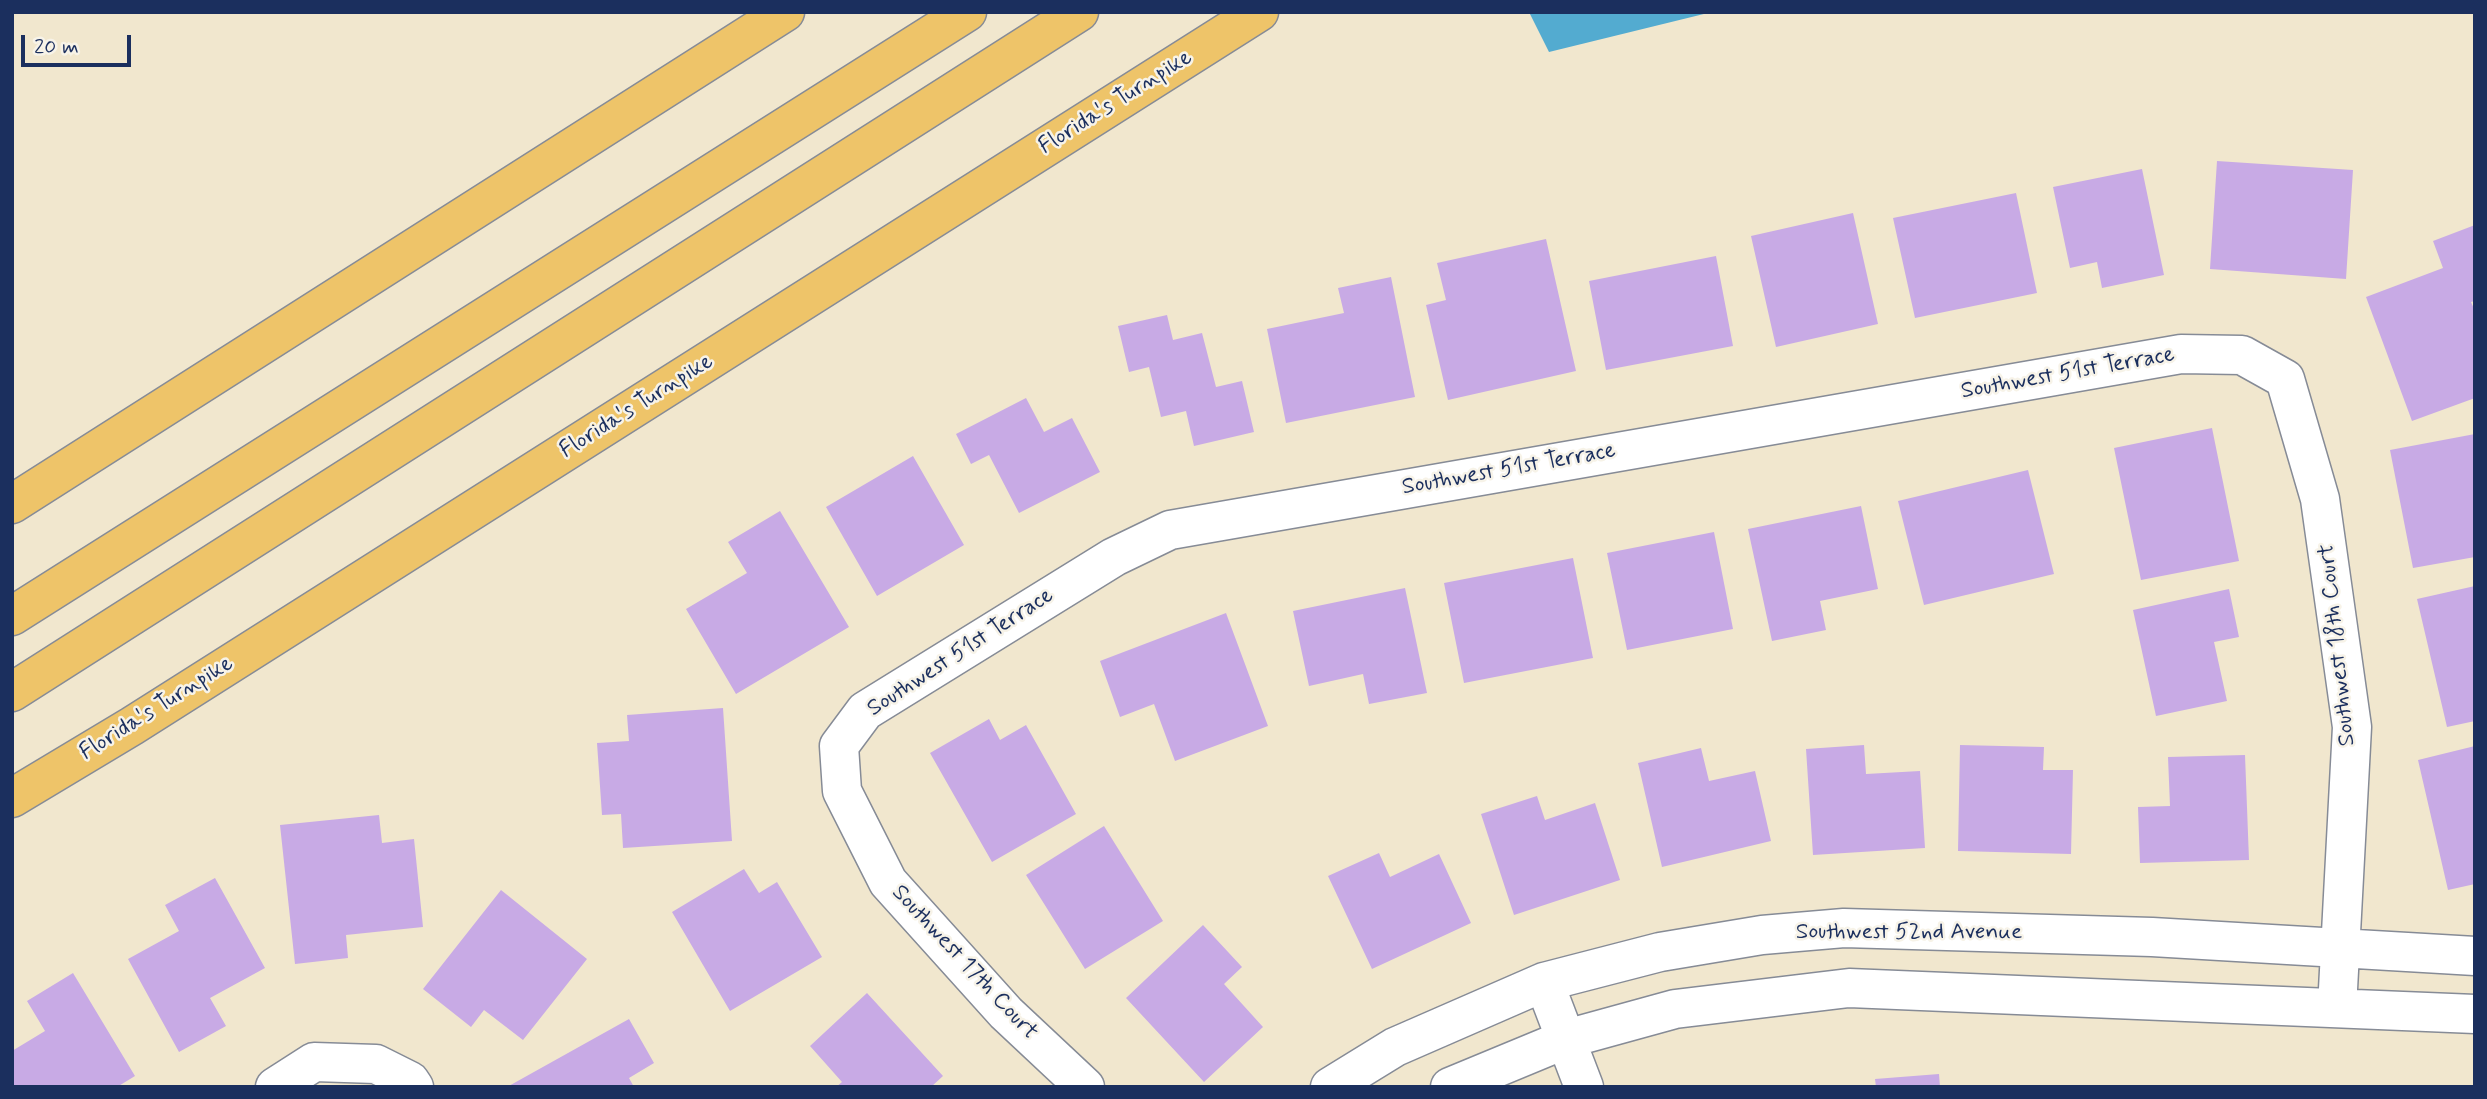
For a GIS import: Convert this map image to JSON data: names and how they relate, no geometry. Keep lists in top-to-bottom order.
{
  "streets": {
    "highway": ["Florida's Turnpike"],
    "street": [
      "Southwest 51st Terrace",
      "Southwest 18th Court",
      "Southwest 52nd Avenue",
      "Southwest 17th Court"
    ]
  },
  "crossings": [
    ["Southwest 51st Terrace", "Southwest 18th Court"],
    ["Southwest 51st Terrace", "Southwest 17th Court"],
    ["Southwest 18th Court", "Southwest 52nd Avenue"]
  ],
  "scale_bar": "20 m"
}
